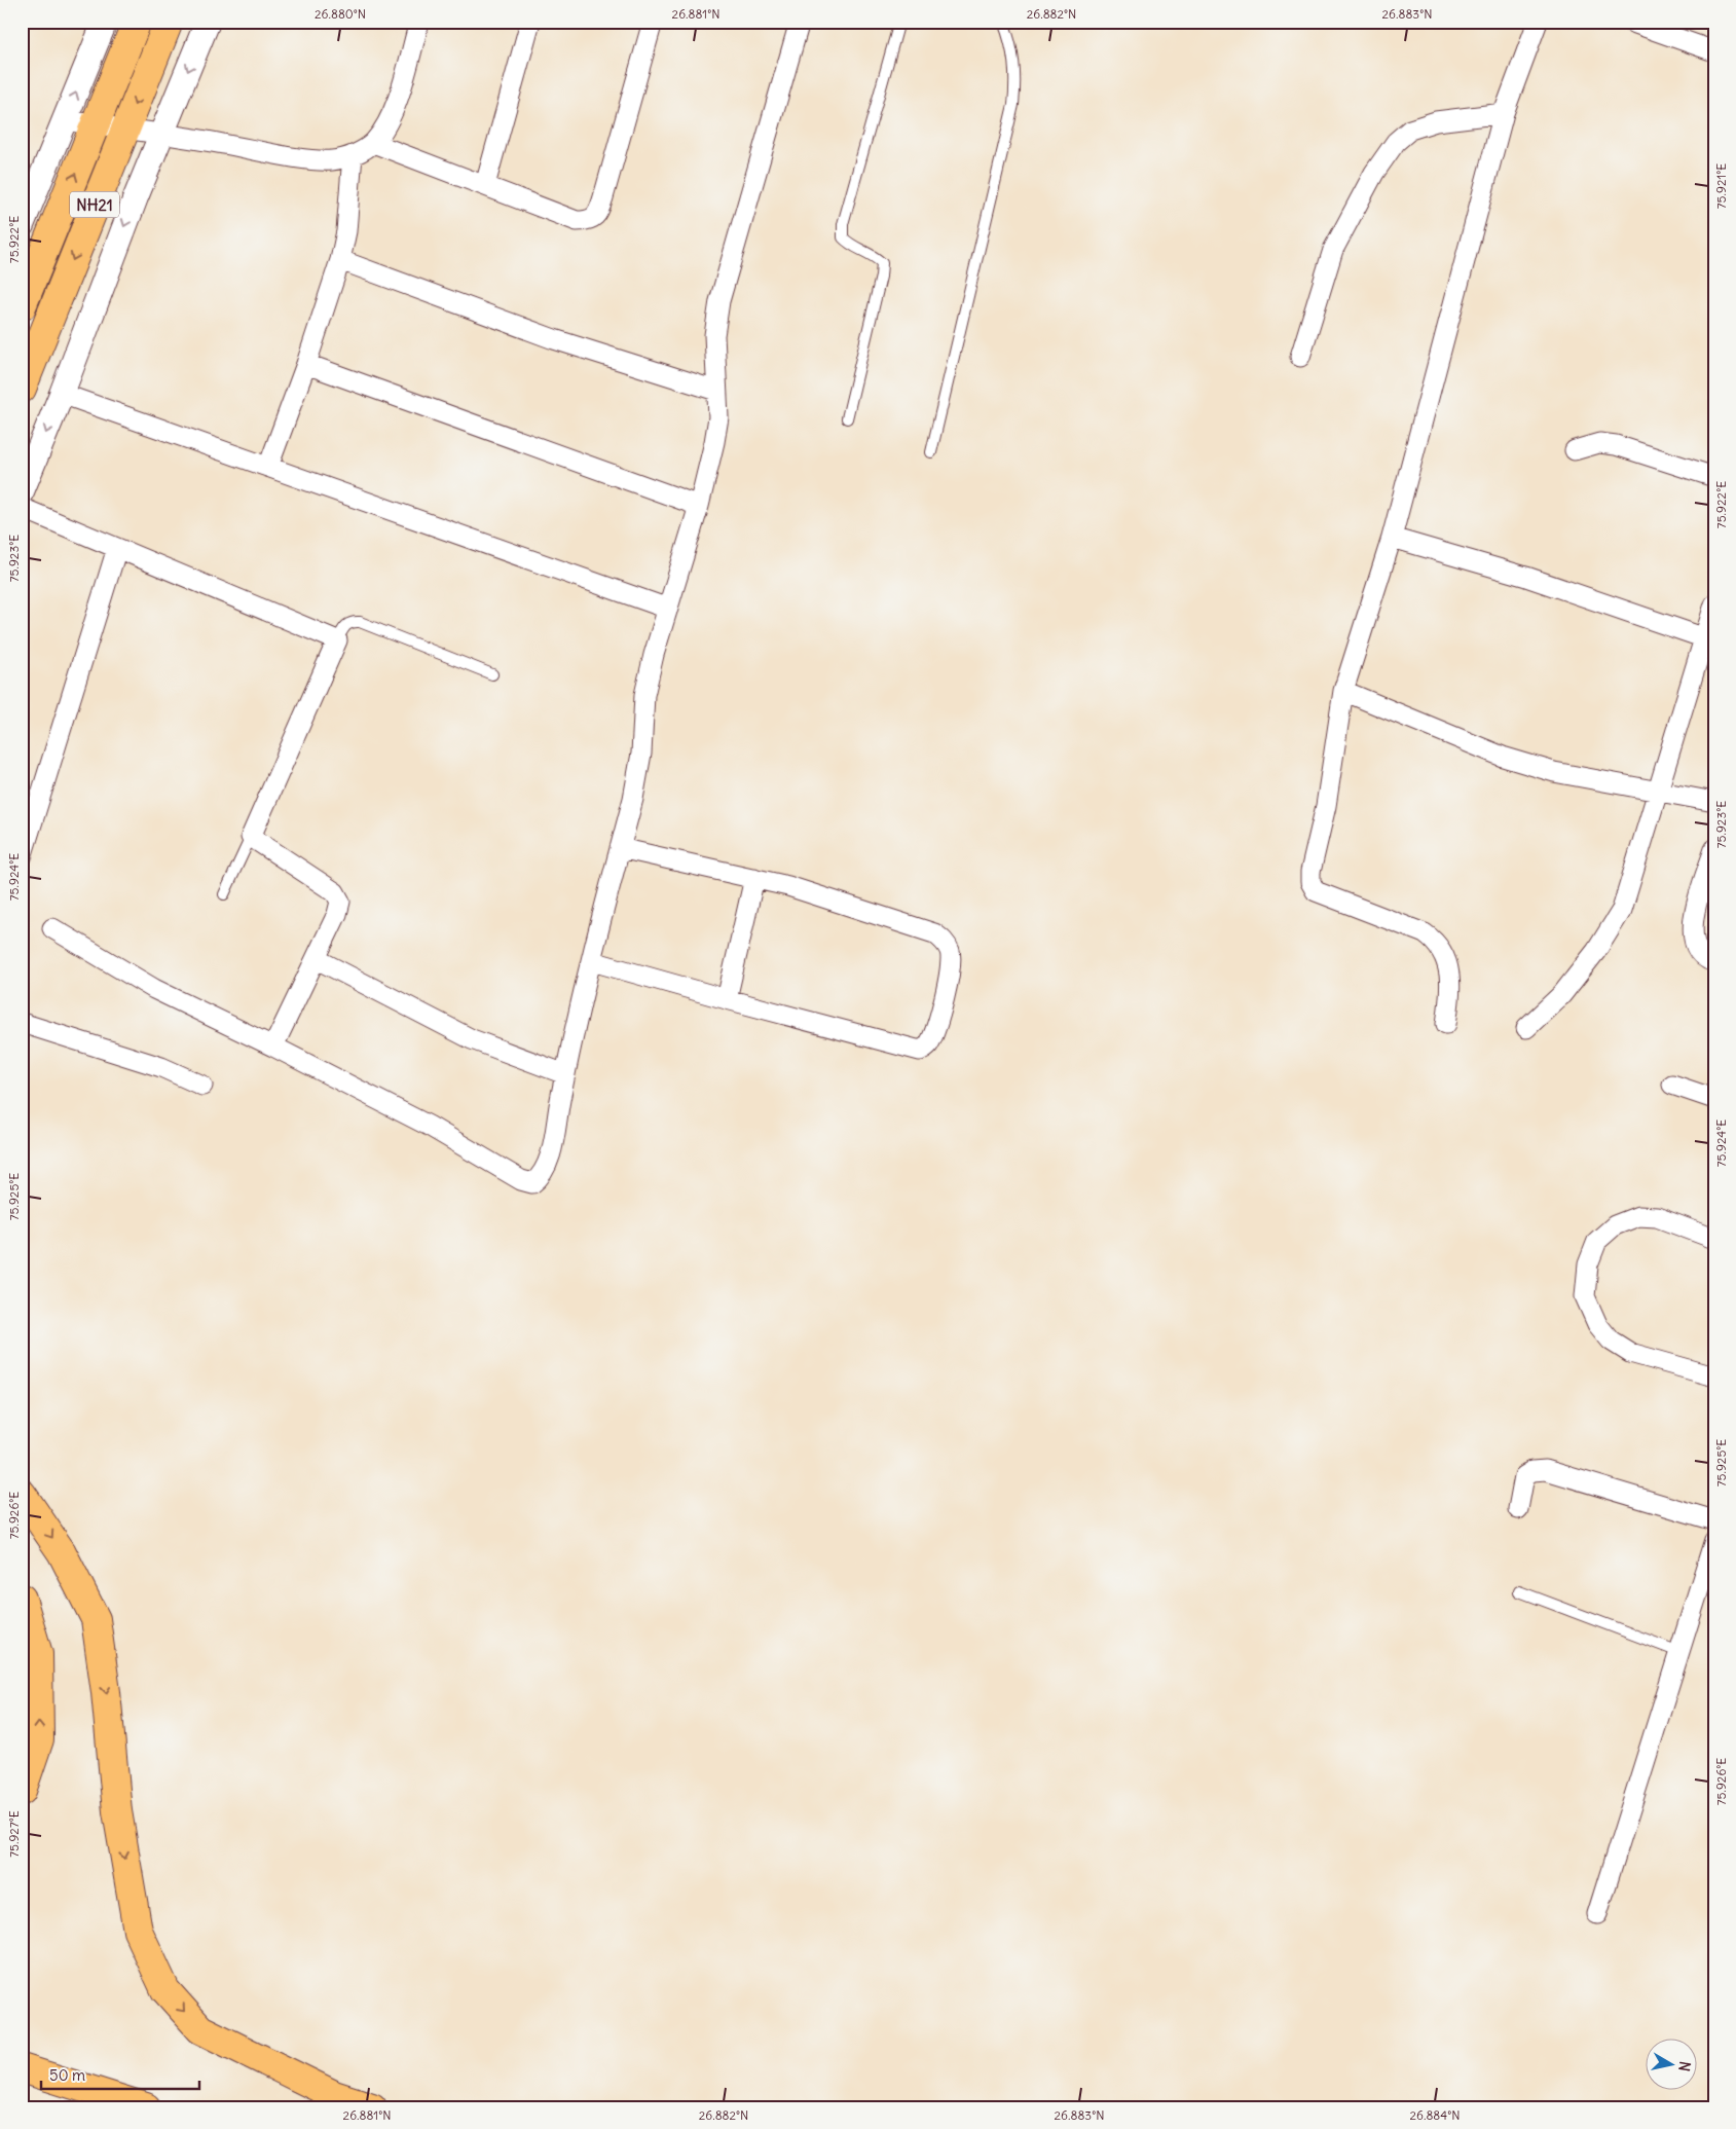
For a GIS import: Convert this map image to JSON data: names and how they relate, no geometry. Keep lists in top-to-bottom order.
{
  "streets": {
    "highway": ["NH21"]
  },
  "scale_bar": "50 m",
  "north": "right",
  "coordinates": [
    "26.880°N",
    "26.881°N",
    "26.882°N",
    "26.883°N",
    "75.921°E",
    "75.922°E",
    "75.923°E",
    "75.924°E",
    "75.925°E",
    "75.926°E",
    "75.927°E",
    "26.884°N"
  ]
}
